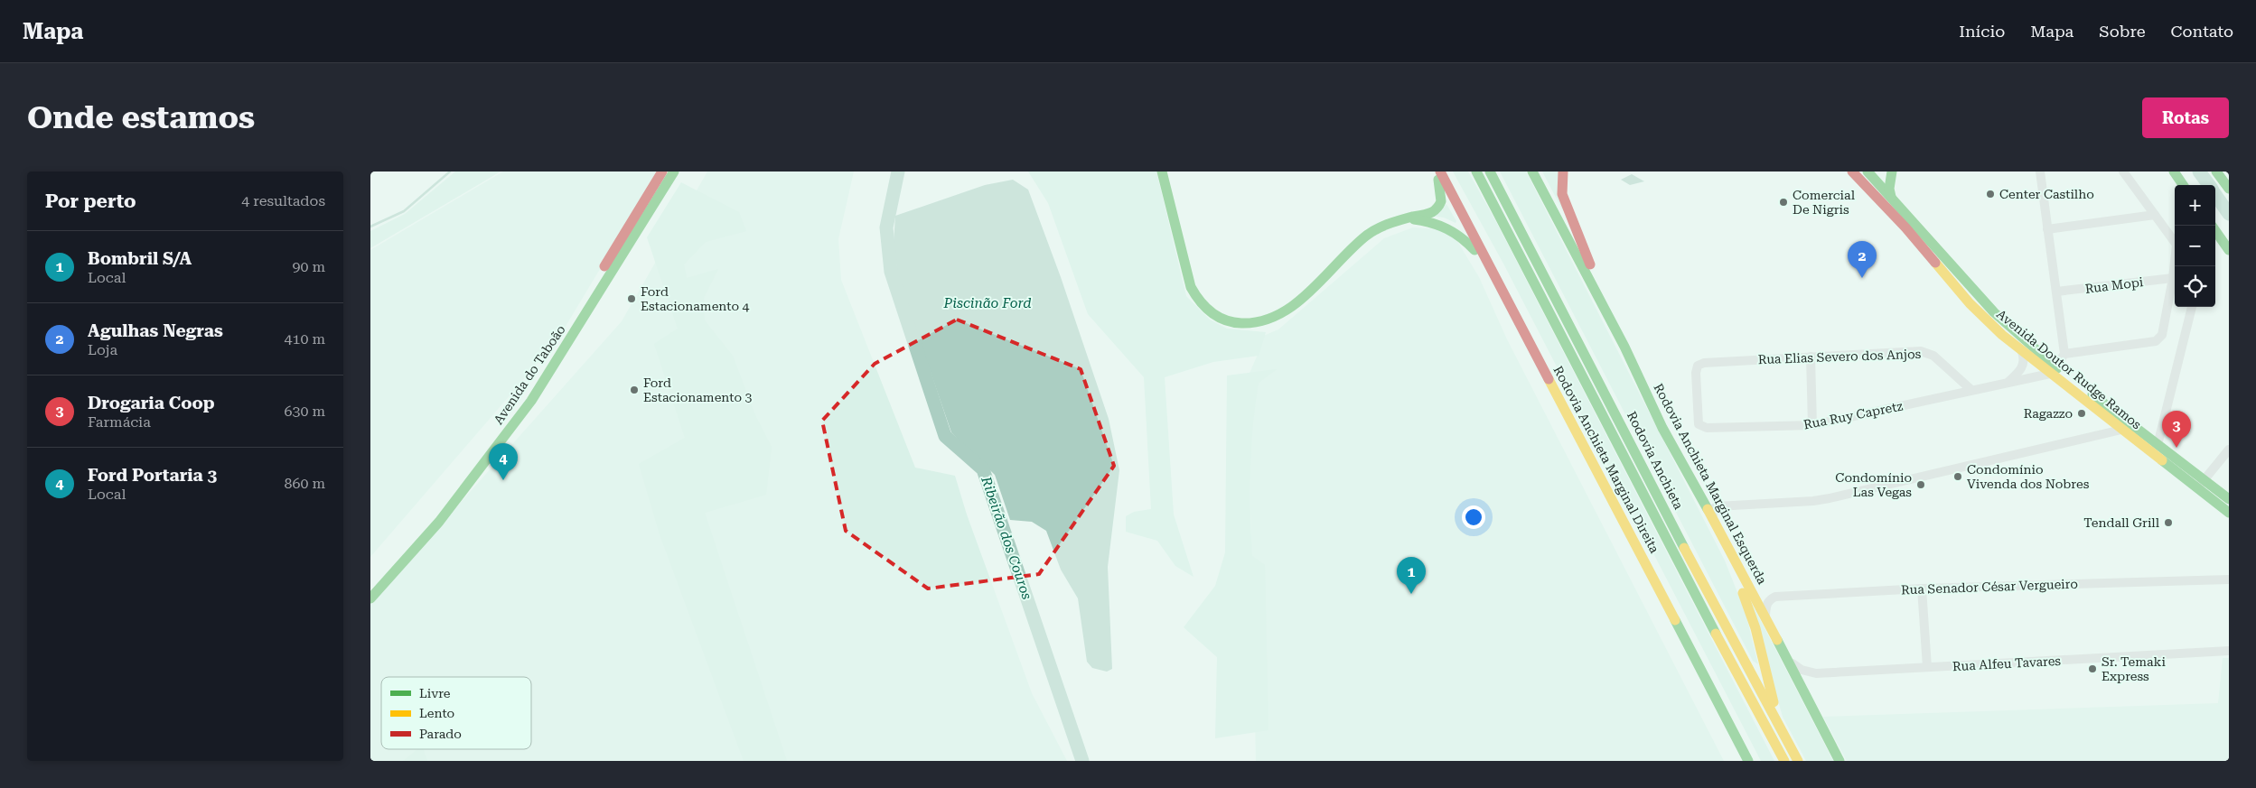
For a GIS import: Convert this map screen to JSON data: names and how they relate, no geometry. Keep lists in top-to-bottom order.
{
  "streets": {
    "main road": [
      "Avenida Doutor Rudge Ramos",
      "Avenida do Taboão",
      "Rodovia Anchieta Marginal Direita",
      "Rodovia Anchieta",
      "Rodovia Anchieta Marginal Esquerda"
    ],
    "street": [
      "Rua Mopi",
      "Rua Elias Severo dos Anjos",
      "Rua Ruy Capretz",
      "Rua Senador César Vergueiro",
      "Rua Alfeu Tavares"
    ]
  },
  "crossings": [
    ["Rua Elias Severo dos Anjos", "Rua Ruy Capretz"],
    ["Avenida Doutor Rudge Ramos", "Rua Ruy Capretz"],
    ["Rodovia Anchieta Marginal Esquerda", "Rua Senador César Vergueiro"],
    ["Rodovia Anchieta Marginal Esquerda", "Rua Alfeu Tavares"]
  ],
  "water": ["Piscinão Ford", "Ribeirão dos Couros"],
  "places": [
    "Center Castilho",
    "Comercial De Nigris",
    "Ford Estacionamento 4",
    "Ford Estacionamento 3",
    "Ragazzo",
    "Condomínio Vivenda dos Nobres",
    "Condomínio Las Vegas",
    "Tendall Grill",
    "Sr. Temaki Express"
  ],
  "legend": ["Livre", "Lento", "Parado"],
  "page": {
    "header": "Mapa",
    "nav": [
      "Início",
      "Mapa",
      "Sobre",
      "Contato"
    ],
    "buttons": "Rotas",
    "title": "Onde estamos",
    "heading": ["Por perto", "4 resultados"],
    "map_buttons": ["+", "−"],
    "list": [
      {
        "mark": "1",
        "name": "Bombril S/A",
        "note": "Local",
        "value": "90 m"
      },
      {
        "mark": "2",
        "name": "Agulhas Negras",
        "note": "Loja",
        "value": "410 m"
      },
      {
        "mark": "3",
        "name": "Drogaria Coop",
        "note": "Farmácia",
        "value": "630 m"
      },
      {
        "mark": "4",
        "name": "Ford Portaria 3",
        "note": "Local",
        "value": "860 m"
      }
    ],
    "pins": [
      "2",
      "3",
      "4",
      "1"
    ]
  }
}
